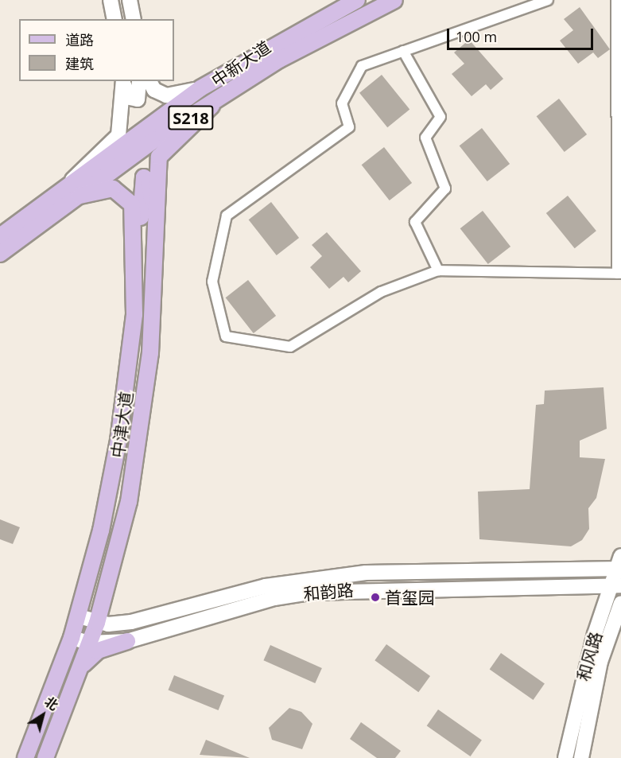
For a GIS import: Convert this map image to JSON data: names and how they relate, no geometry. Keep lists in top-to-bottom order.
{
  "streets": {
    "main road": [
      "中新大道",
      "S218",
      "中津大道",
      "和韵路",
      "和风路"
    ]
  },
  "crossings": [
    ["中新大道", "中津大道"],
    ["中津大道", "和韵路"],
    ["和韵路", "和风路"]
  ],
  "places": ["首玺园"],
  "legend": ["道路", "建筑"],
  "scale_bar": "100 m",
  "north": "top right"
}
